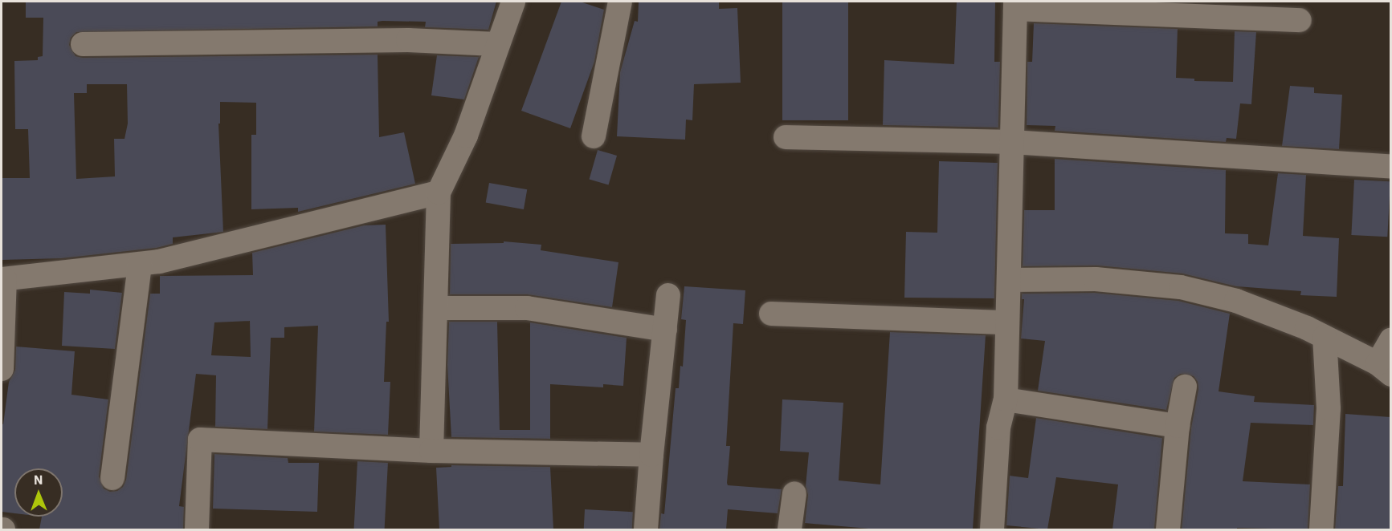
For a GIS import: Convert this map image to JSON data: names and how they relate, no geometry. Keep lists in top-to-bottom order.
{
  "north": "top"
}
